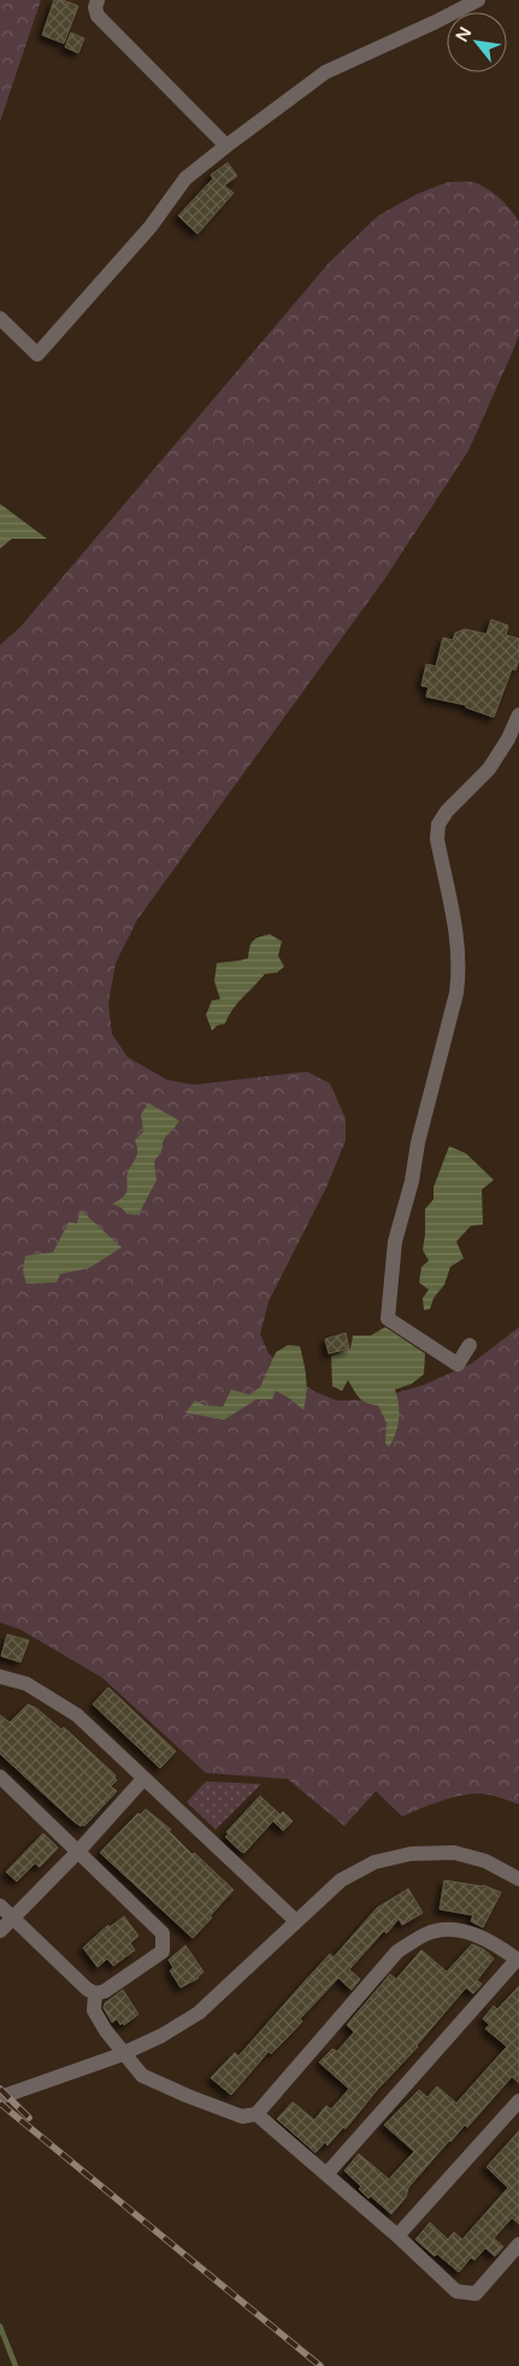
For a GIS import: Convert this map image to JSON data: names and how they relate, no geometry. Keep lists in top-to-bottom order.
{
  "north": "top left"
}
